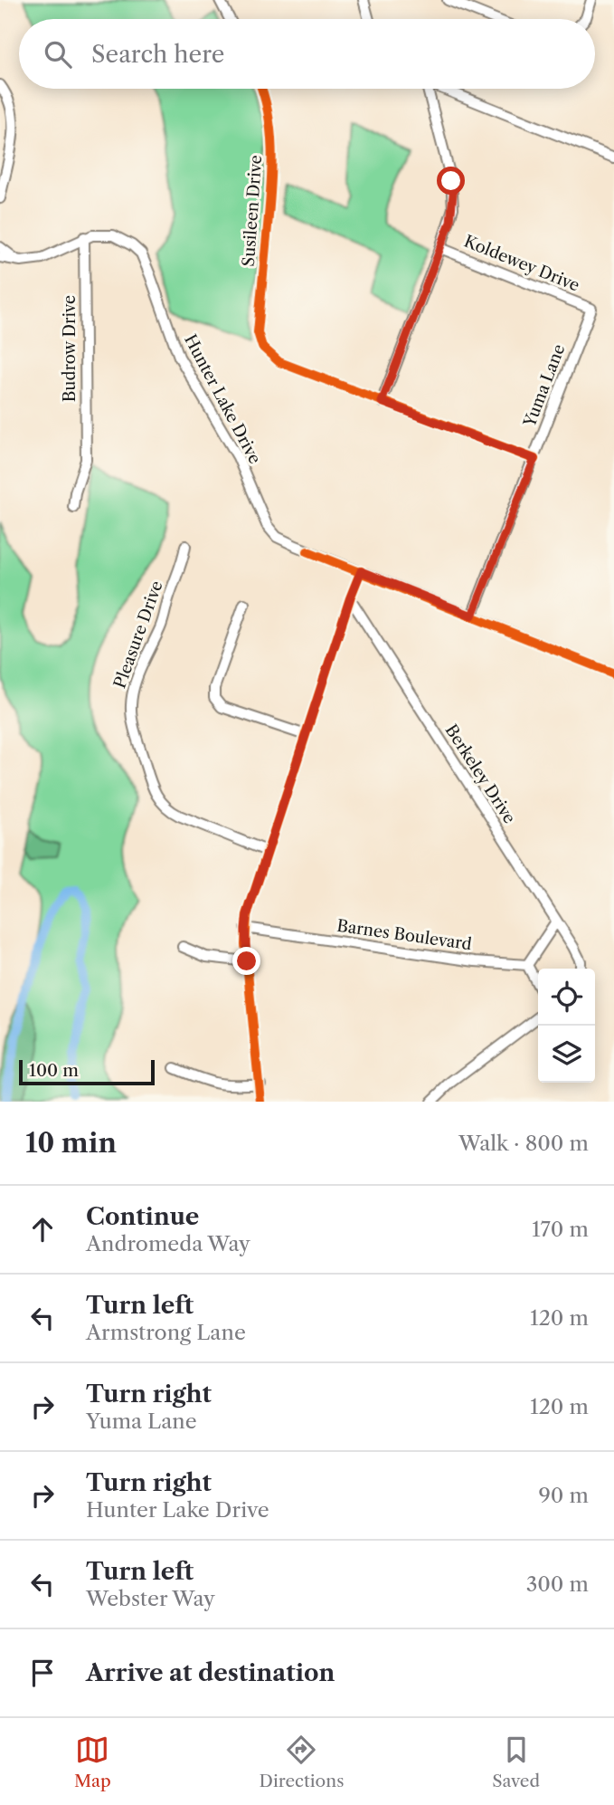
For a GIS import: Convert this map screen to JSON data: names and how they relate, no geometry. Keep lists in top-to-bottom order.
{
  "streets": {
    "street": [
      "Susileen Drive",
      "Koldewey Drive",
      "Budrow Drive",
      "Yuma Lane",
      "Hunter Lake Drive",
      "Pleasure Drive",
      "Berkeley Drive",
      "Barnes Boulevard"
    ]
  },
  "crossings": [
    ["Koldewey Drive", "Yuma Lane"],
    ["Budrow Drive", "Hunter Lake Drive"],
    ["Yuma Lane", "Hunter Lake Drive"]
  ],
  "scale_bar": "100 m",
  "page": {
    "search": "Search here",
    "scale": "100 m",
    "heading": ["10 min", "Walk · 800 m"],
    "list": [
      ["Continue", "Andromeda Way", "170 m"],
      ["Turn left", "Armstrong Lane", "120 m"],
      ["Turn right", "Yuma Lane", "120 m"],
      ["Turn right", "Hunter Lake Drive", "90 m"],
      ["Turn left", "Webster Way", "300 m"],
      "Arrive at destination"
    ],
    "nav": ["Map", "Directions", "Saved"]
  }
}
